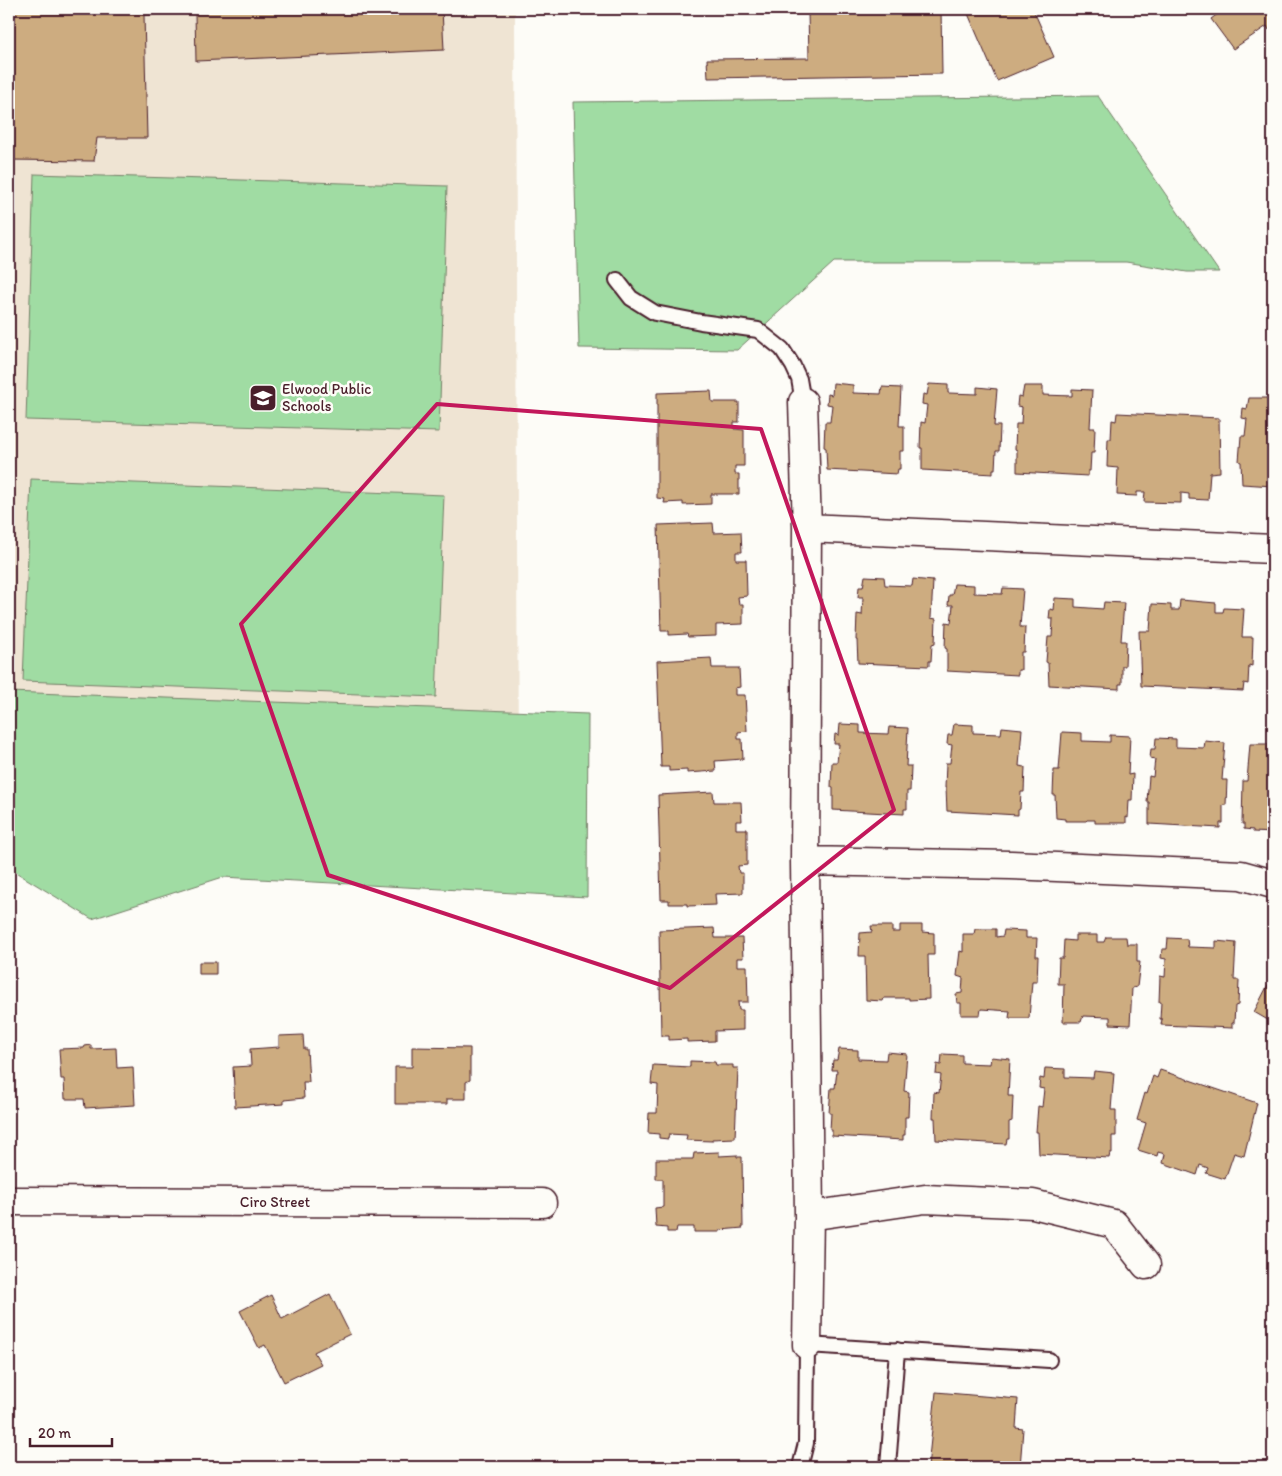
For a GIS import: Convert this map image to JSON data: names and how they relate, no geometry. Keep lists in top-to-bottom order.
{
  "streets": {
    "street": ["Ciro Street"]
  },
  "places": {
    "school or university": ["Elwood Public Schools"]
  },
  "scale_bar": "20 m"
}
